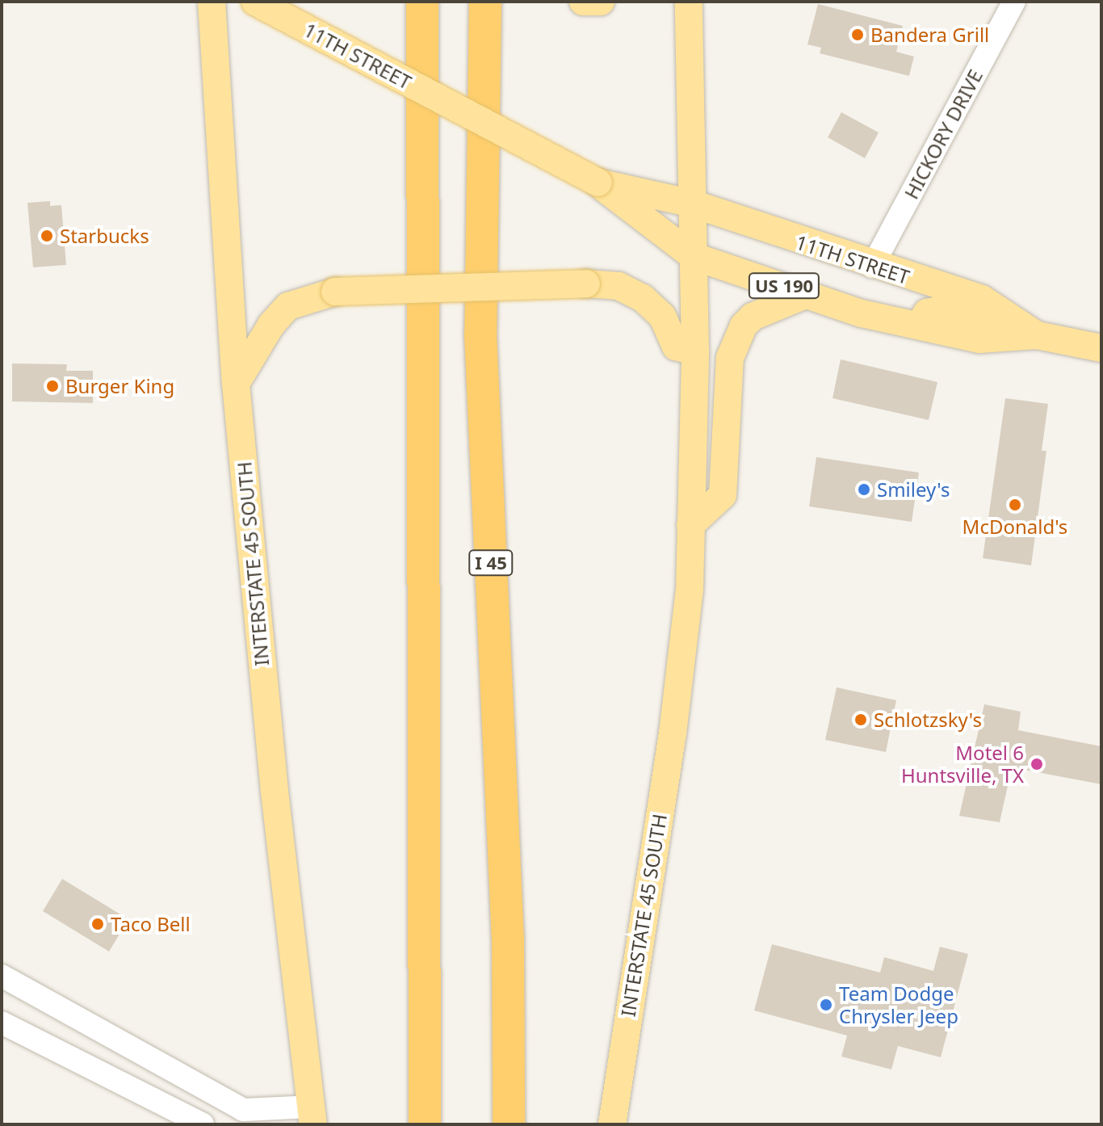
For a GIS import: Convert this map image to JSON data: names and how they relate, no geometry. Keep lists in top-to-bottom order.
{
  "streets": {
    "highway": ["I 45"],
    "main road": ["11TH STREET", "US 190", "INTERSTATE 45 SOUTH"],
    "street": ["HICKORY DRIVE"]
  },
  "crossings": [
    ["11TH STREET", "HICKORY DRIVE"],
    ["11TH STREET", "INTERSTATE 45 SOUTH"]
  ],
  "places": [
    "Bandera Grill",
    "Starbucks",
    "Burger King",
    "Smiley's",
    "McDonald's",
    "Schlotzsky's",
    "Motel 6 Huntsville, TX",
    "Taco Bell",
    "Team Dodge Chrysler Jeep"
  ]
}
